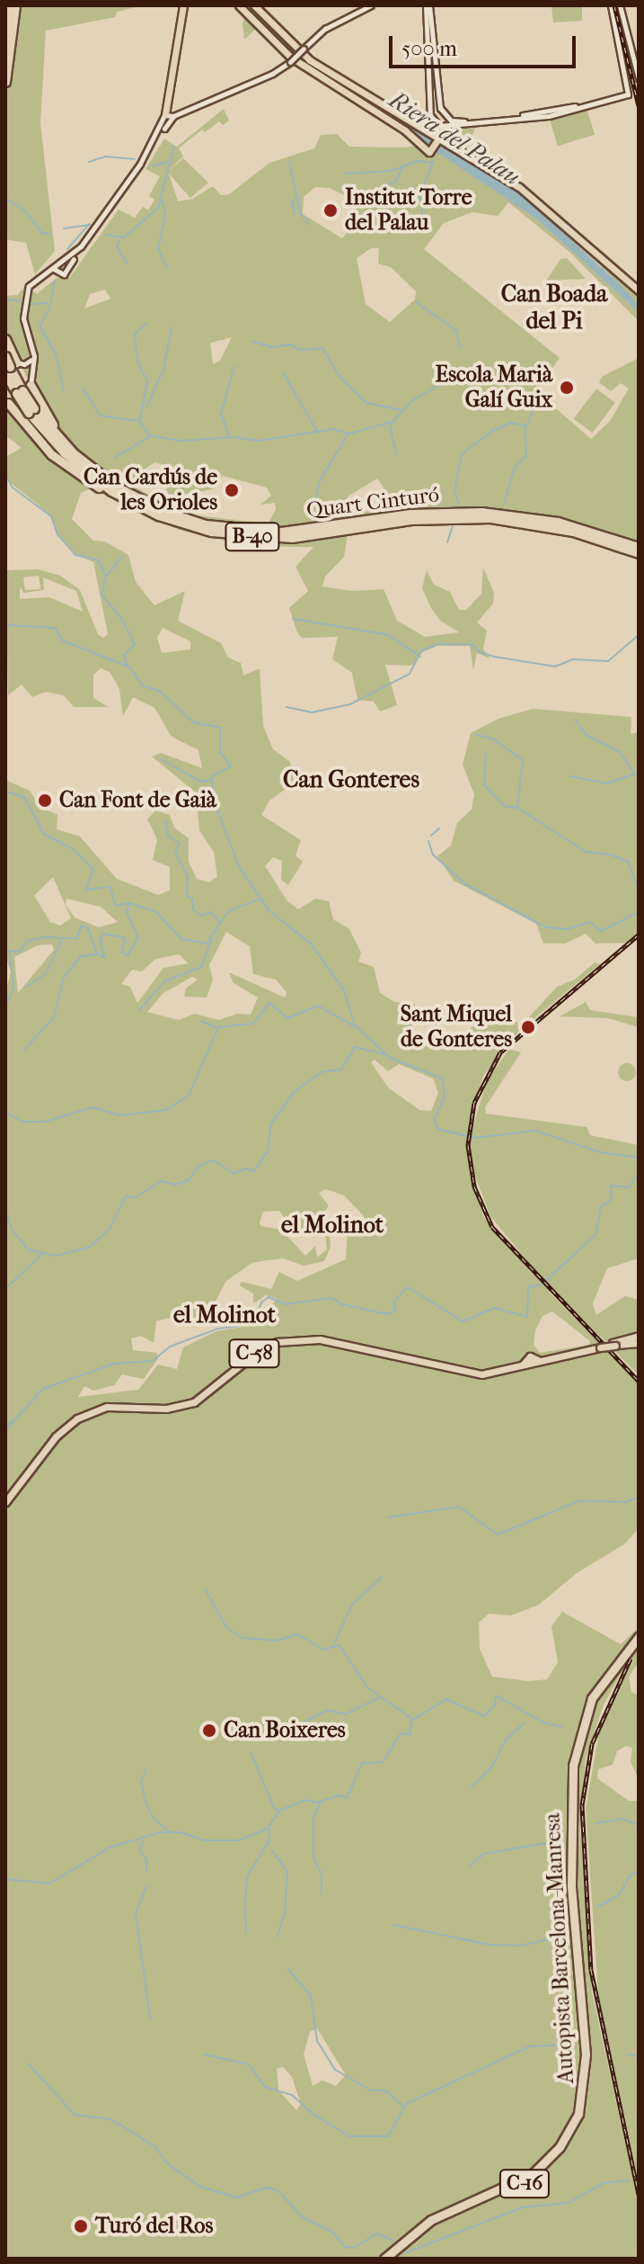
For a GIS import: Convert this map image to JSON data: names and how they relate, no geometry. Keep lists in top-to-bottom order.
{
  "streets": {
    "highway": [
      "Quart Cinturó",
      "B-40",
      "Autopista Barcelona-Manresa",
      "C-16"
    ],
    "main road": ["C-58"]
  },
  "districts": [
    "Can Boada del Pi",
    "Can Gonteres",
    "el Molinot",
    "el Molinot"
  ],
  "water": ["Riera del Palau"],
  "places": [
    "Institut Torre del Palau",
    "Escola Marià Galí Guix",
    "Can Cardús de les Orioles",
    "Can Font de Gaià",
    "Sant Miquel de Gonteres",
    "Can Boixeres",
    "Turó del Ros"
  ],
  "scale_bar": "500 m"
}
